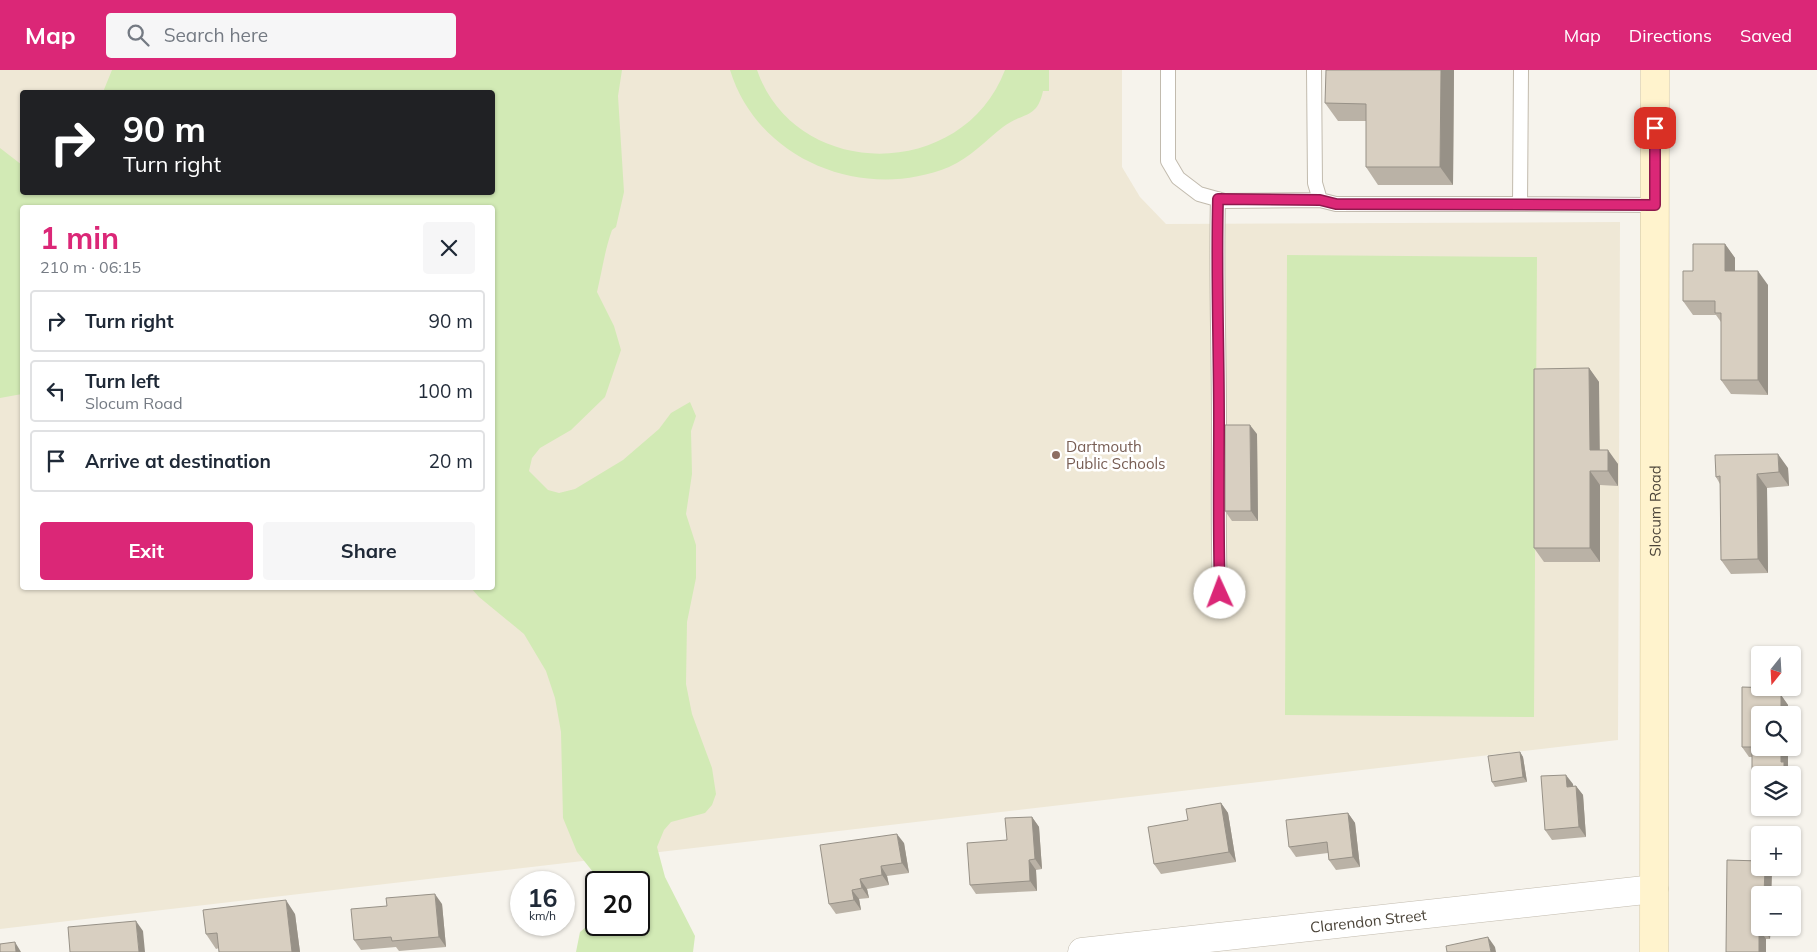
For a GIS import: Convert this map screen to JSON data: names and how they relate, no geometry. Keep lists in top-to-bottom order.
{
  "streets": {
    "main road": ["Slocum Road"],
    "street": ["Clarendon Street"]
  },
  "crossings": [
    ["Slocum Road", "Clarendon Street"]
  ],
  "places": ["Dartmouth Public Schools"],
  "north": "bottom",
  "page": {
    "header": "Map",
    "search": "Search here",
    "nav": ["Map", "Directions", "Saved"],
    "turn": ["90 m", "Turn right"],
    "heading": ["1 min", "210 m · 06:15"],
    "list": [
      {
        "name": "Turn right",
        "value": "90 m"
      },
      {
        "name": "Turn left",
        "note": "Slocum Road",
        "value": "100 m"
      },
      {
        "name": "Arrive at destination",
        "value": "20 m"
      }
    ],
    "buttons": ["Exit", "Share"],
    "map_buttons": ["+", "−"],
    "speed": "16 km/h",
    "limit": "20"
  }
}
